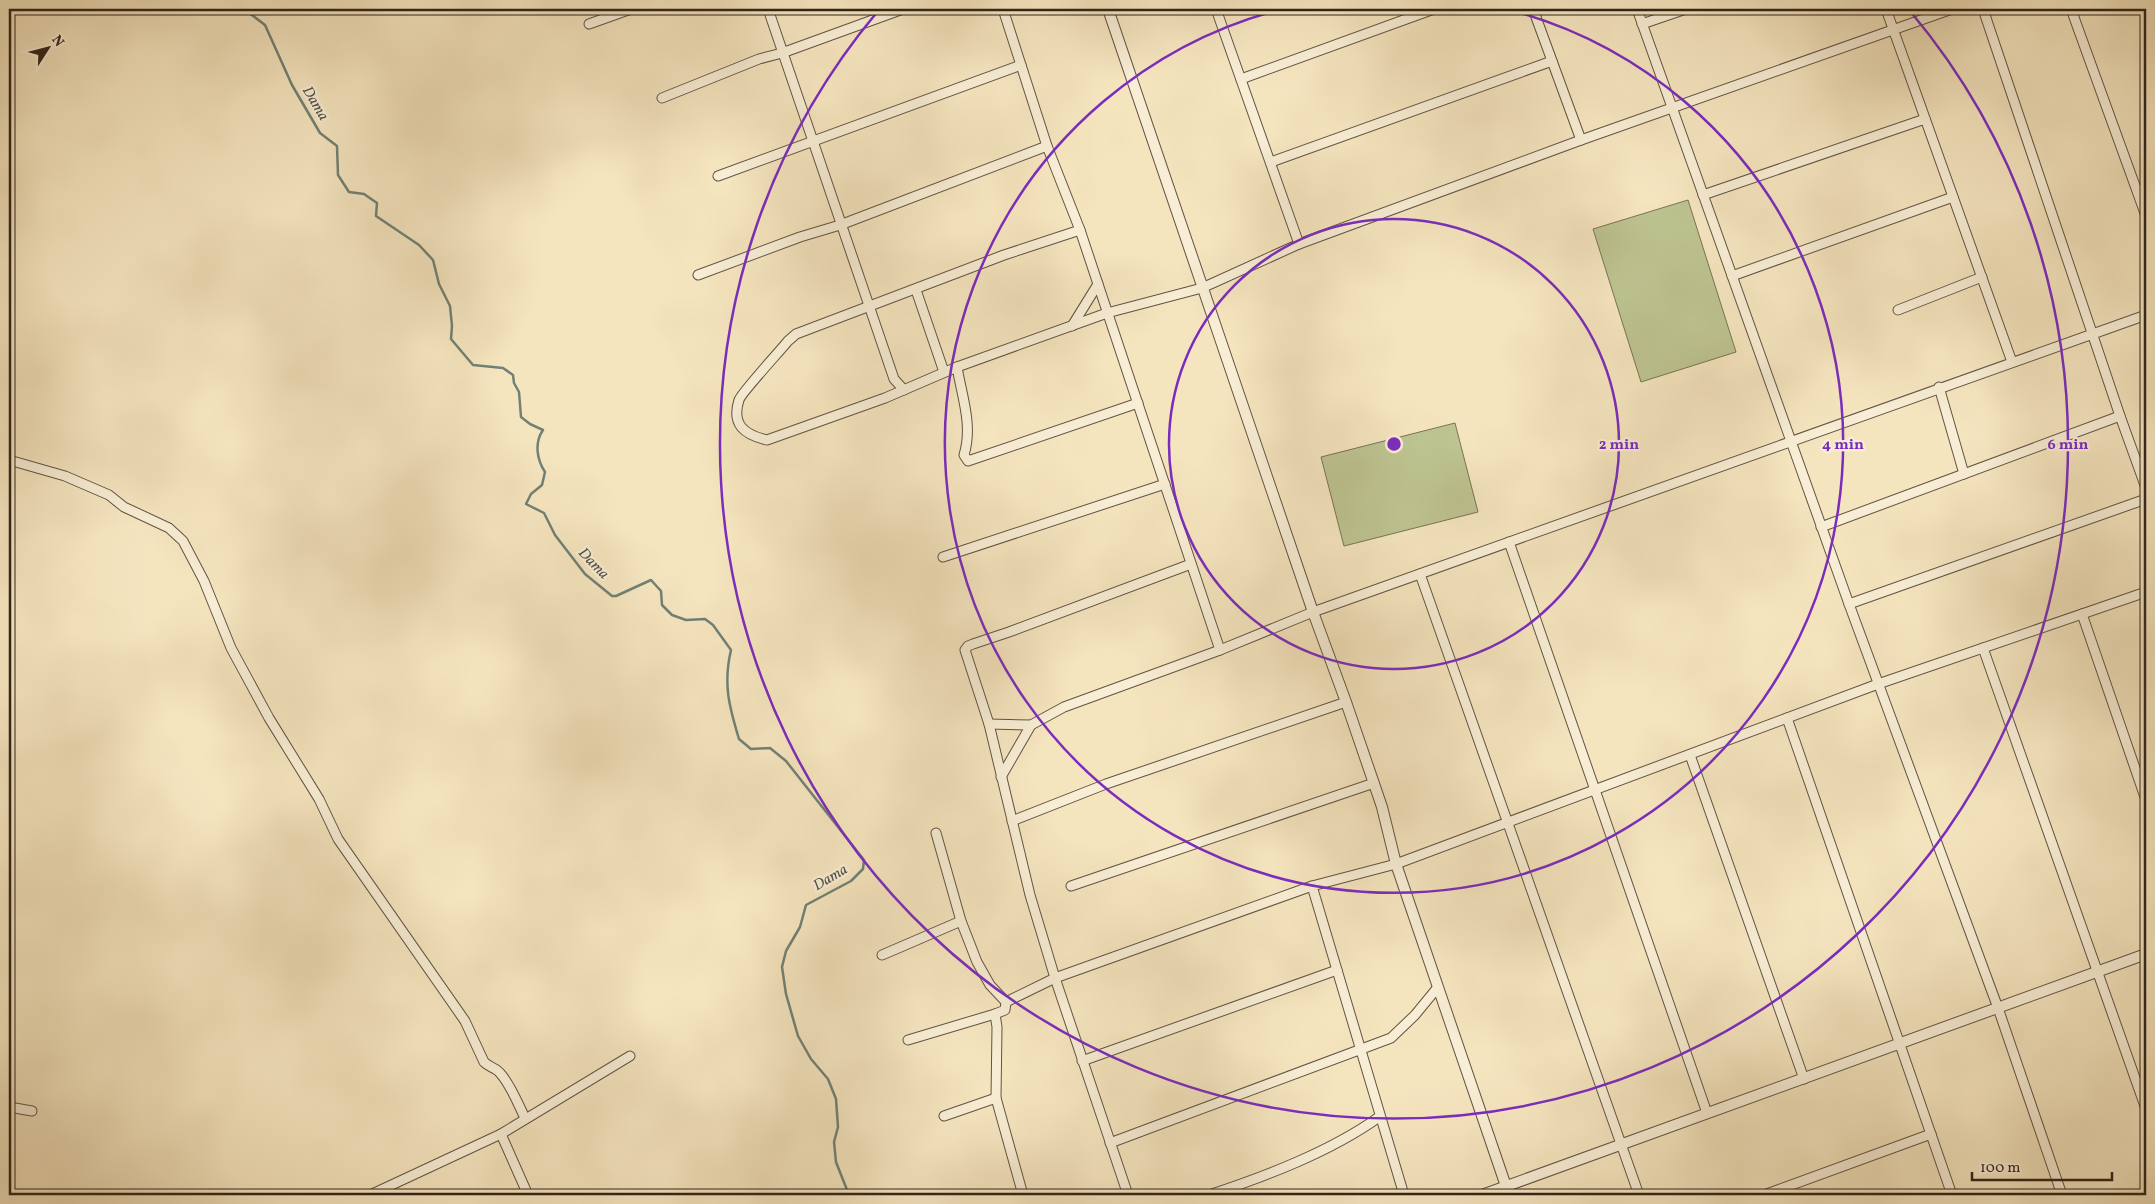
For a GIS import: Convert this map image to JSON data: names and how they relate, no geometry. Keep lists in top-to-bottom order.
{
  "water": ["Dama"],
  "scale_bar": "100 m",
  "north": "top right",
  "rings": ["2 min", "4 min", "6 min"]
}
